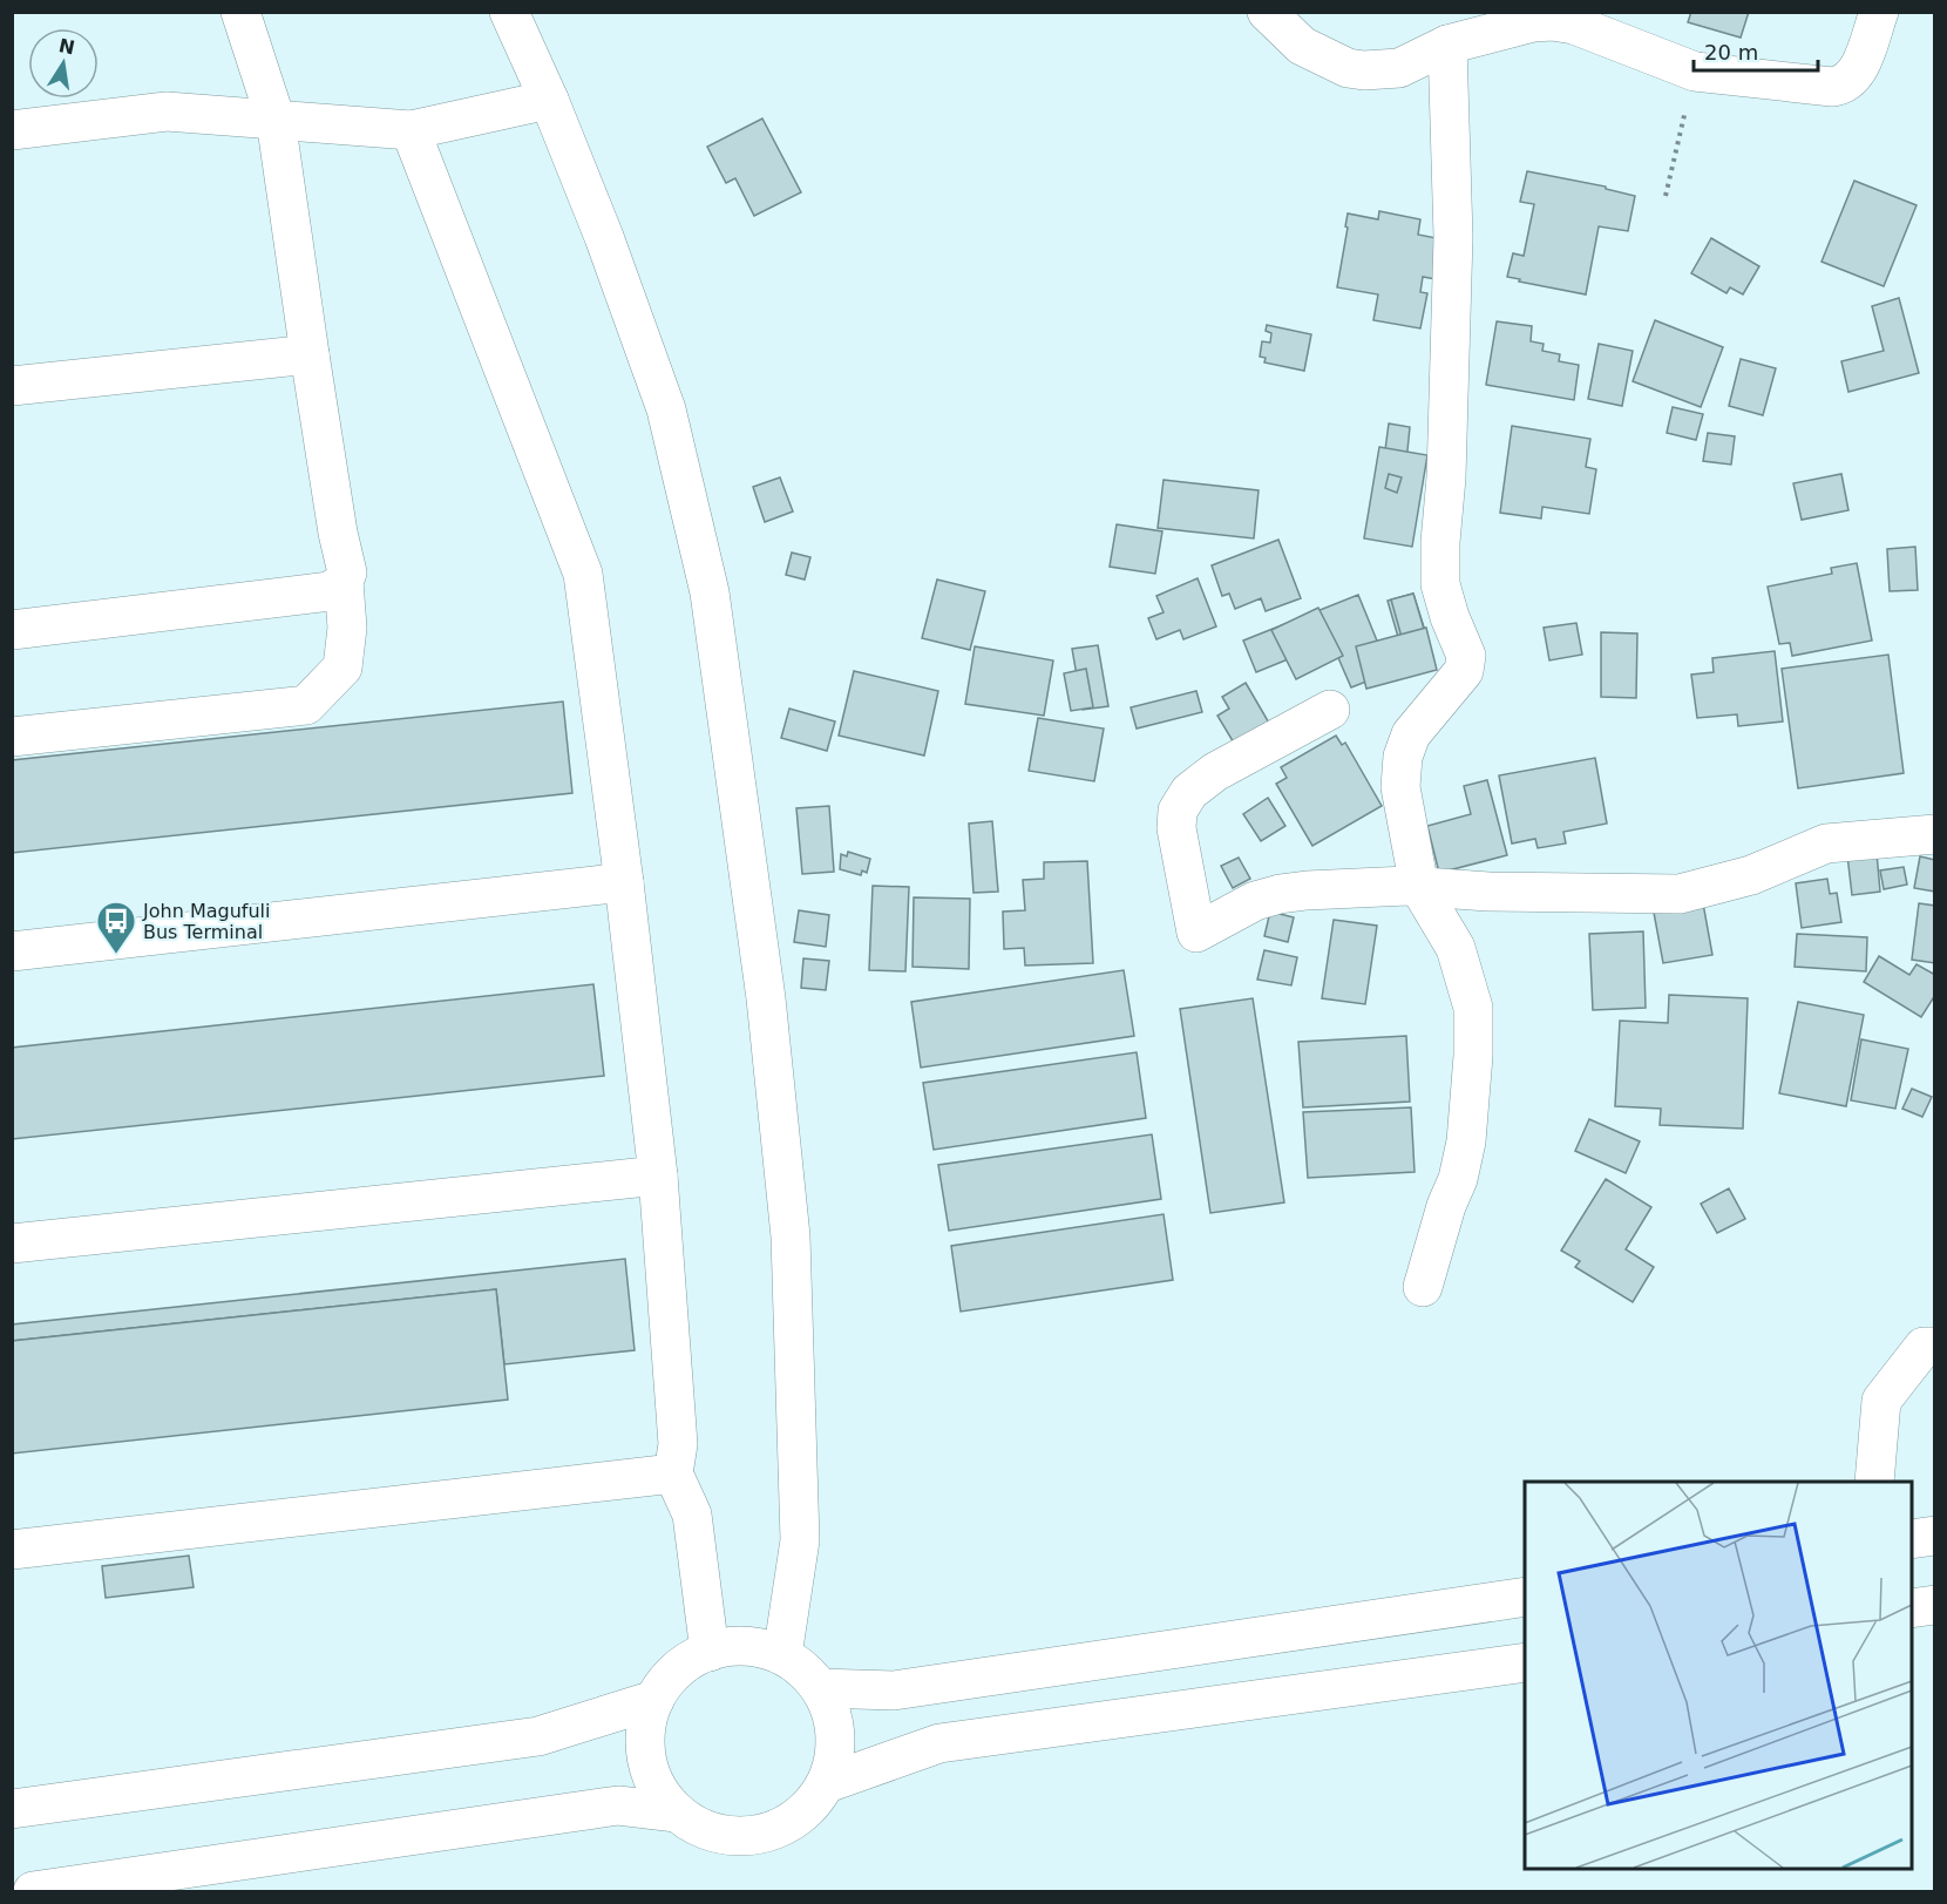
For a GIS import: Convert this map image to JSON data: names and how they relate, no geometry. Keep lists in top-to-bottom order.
{
  "places": {
    "bus stop": ["John Magufuli Bus Terminal"]
  },
  "scale_bar": "20 m",
  "north": "top"
}
